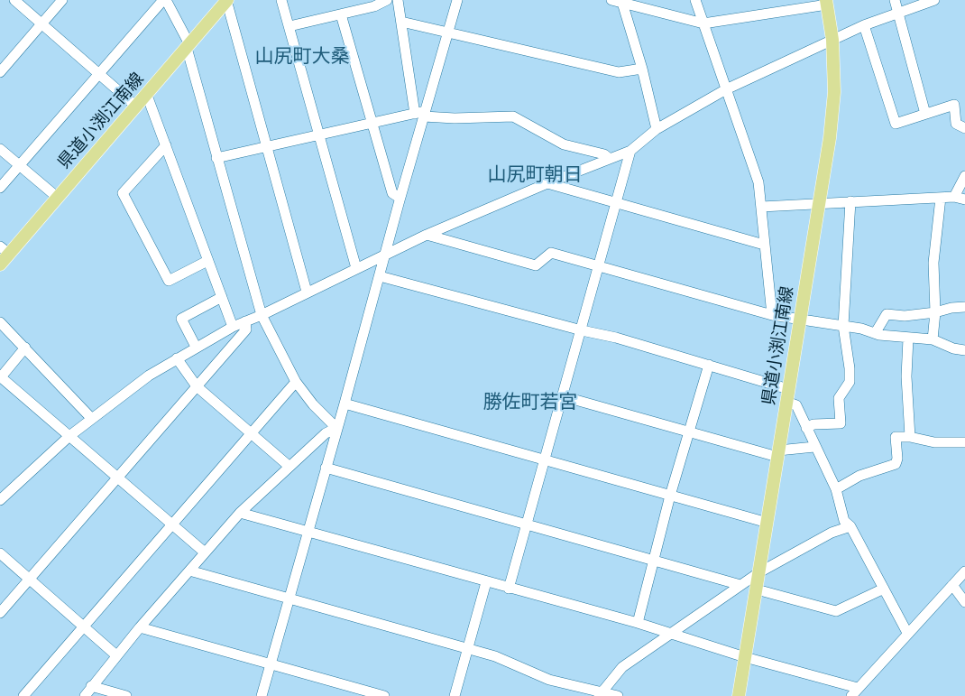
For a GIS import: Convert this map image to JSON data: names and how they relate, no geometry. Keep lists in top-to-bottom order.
{
  "streets": {
    "main road": ["県道小渕江南線"]
  },
  "districts": ["山尻町大桑", "山尻町朝日", "勝佐町若宮"]
}
